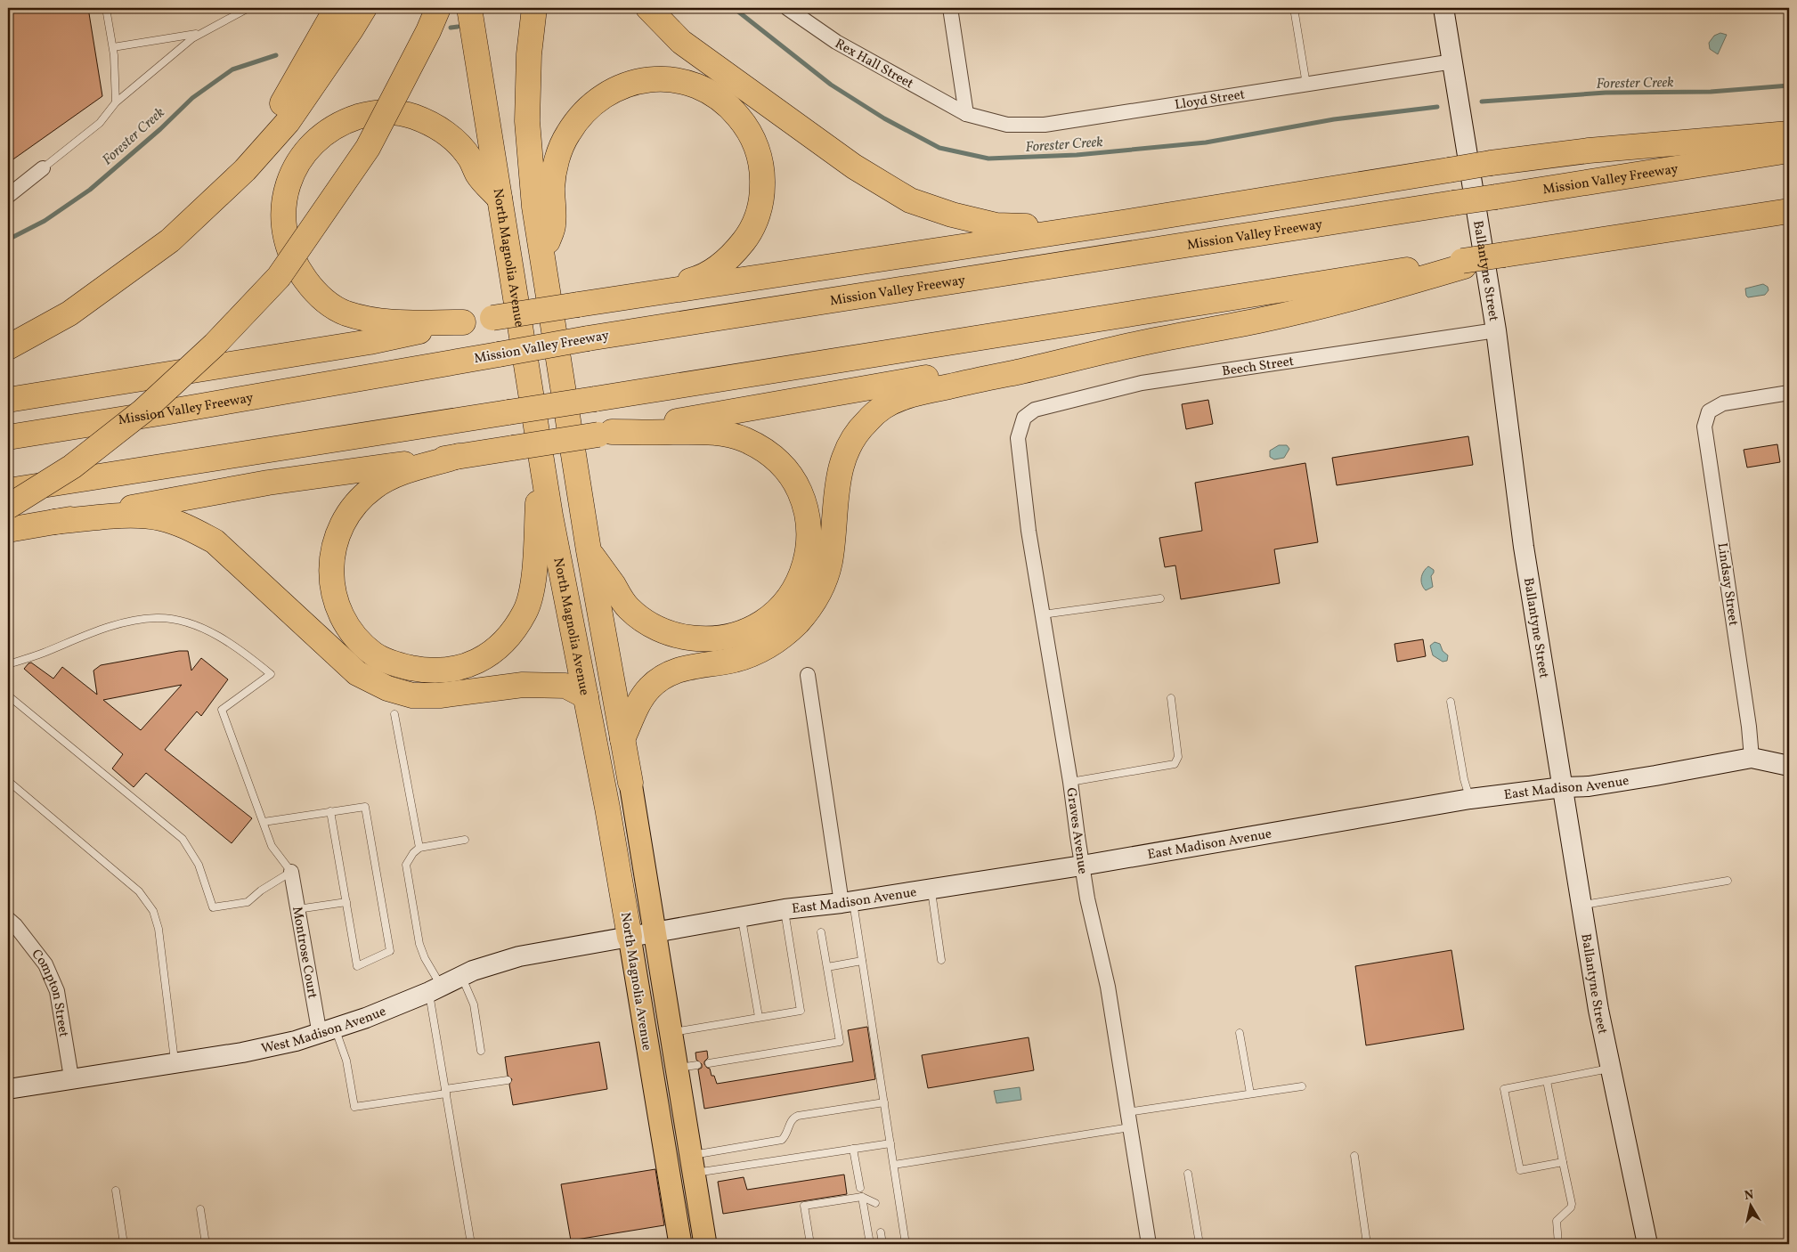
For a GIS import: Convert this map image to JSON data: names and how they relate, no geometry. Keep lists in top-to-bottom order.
{
  "streets": {
    "highway": ["Mission Valley Freeway", "North Magnolia Avenue"],
    "street": [
      "Rex Hall Street",
      "Lloyd Street",
      "Ballantyne Street",
      "Beech Street",
      "Lindsay Street",
      "East Madison Avenue",
      "Graves Avenue",
      "Montrose Court",
      "Compton Street",
      "West Madison Avenue"
    ]
  },
  "crossings": [
    ["Rex Hall Street", "Lloyd Street"],
    ["Lloyd Street", "Ballantyne Street"],
    ["North Magnolia Avenue", "East Madison Avenue"],
    ["North Magnolia Avenue", "West Madison Avenue"],
    ["Ballantyne Street", "Beech Street"],
    ["Ballantyne Street", "East Madison Avenue"],
    ["Beech Street", "Graves Avenue"],
    ["Lindsay Street", "East Madison Avenue"],
    ["East Madison Avenue", "Graves Avenue"],
    ["East Madison Avenue", "West Madison Avenue"],
    ["Montrose Court", "West Madison Avenue"],
    ["Compton Street", "West Madison Avenue"]
  ],
  "water": ["Forester Creek"],
  "north": "top"
}
